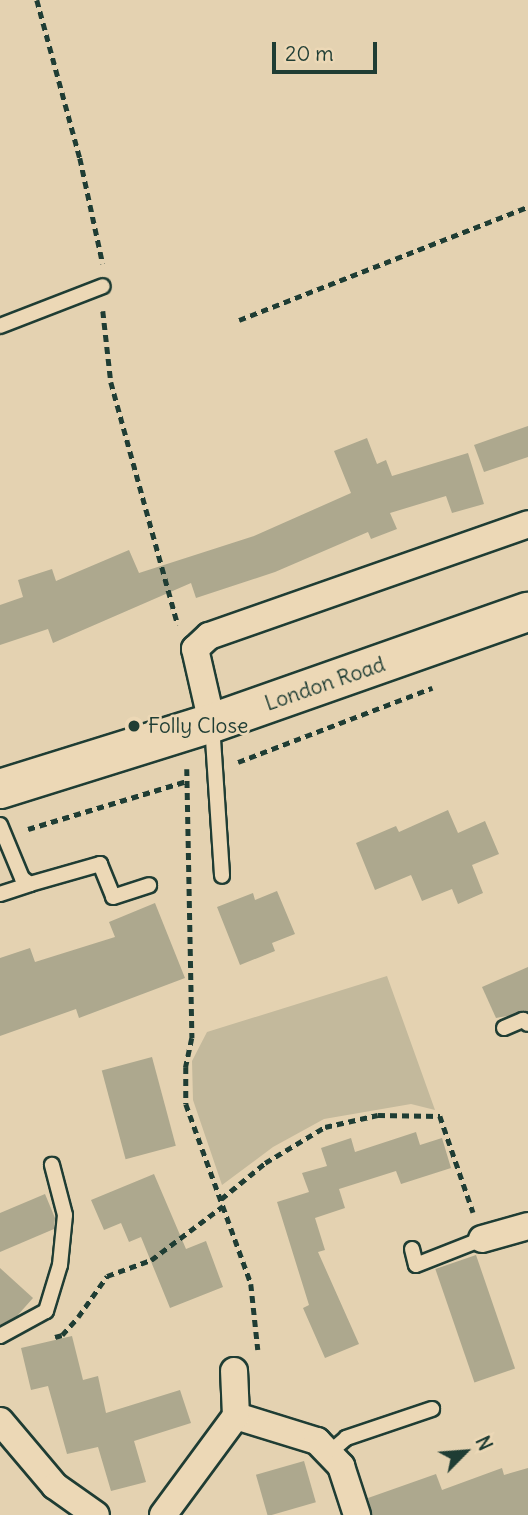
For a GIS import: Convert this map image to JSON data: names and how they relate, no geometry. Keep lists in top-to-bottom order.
{
  "streets": {
    "main road": ["London Road"]
  },
  "places": ["Folly Close"],
  "scale_bar": "20 m",
  "north": "top right"
}
